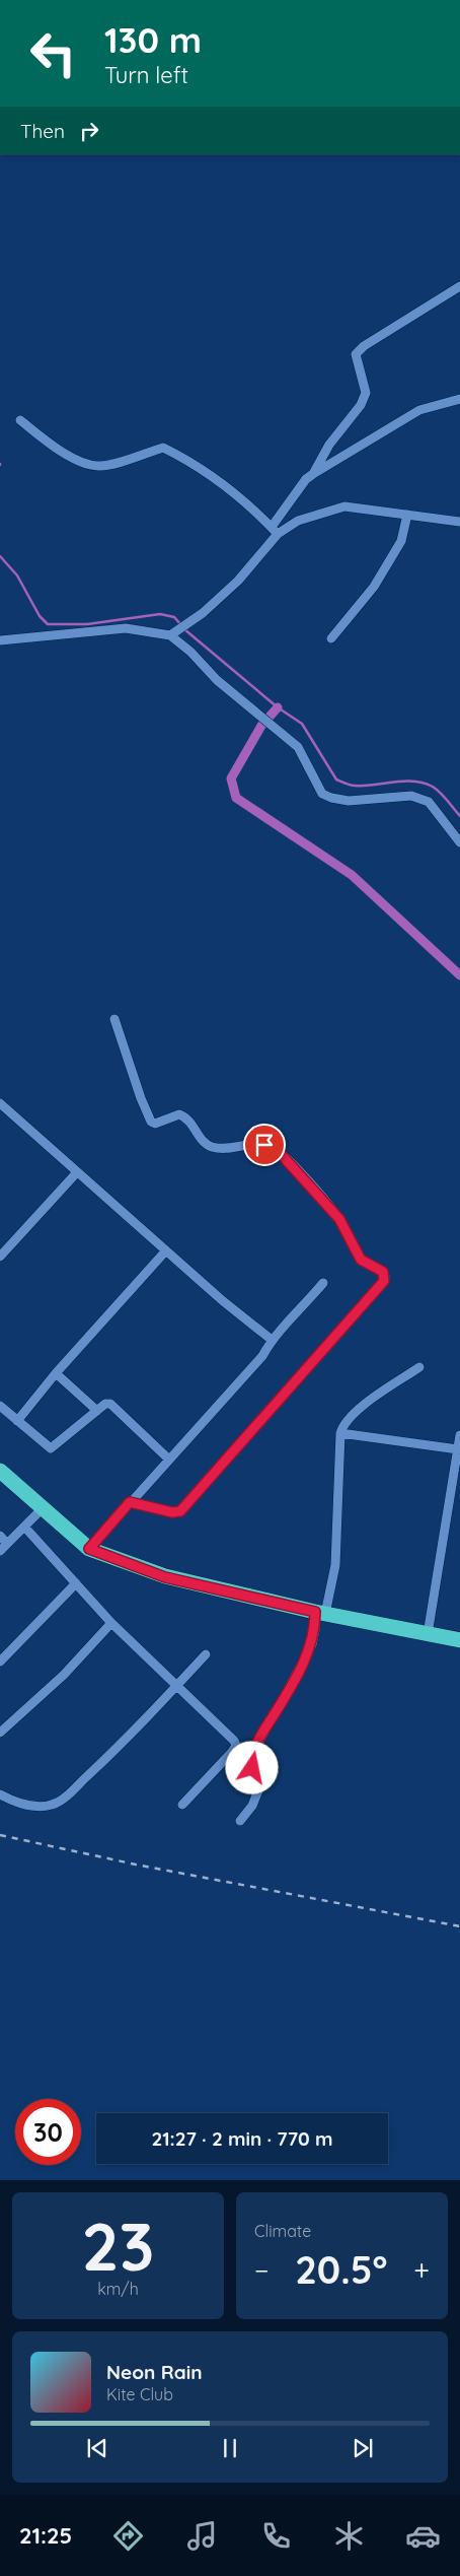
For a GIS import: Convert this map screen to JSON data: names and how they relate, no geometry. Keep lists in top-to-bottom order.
{
  "page": {
    "turn": ["130 m", "Turn left"],
    "then": "Then",
    "limit": "30",
    "trip": "21:27 · 2 min · 770 m",
    "tile": [
      ["23", "km/h"],
      "Climate"
    ],
    "heat": ["−", "20.5°", "+"],
    "song": ["Neon Rain", "Kite Club"],
    "tabs": "21:25"
  }
}
